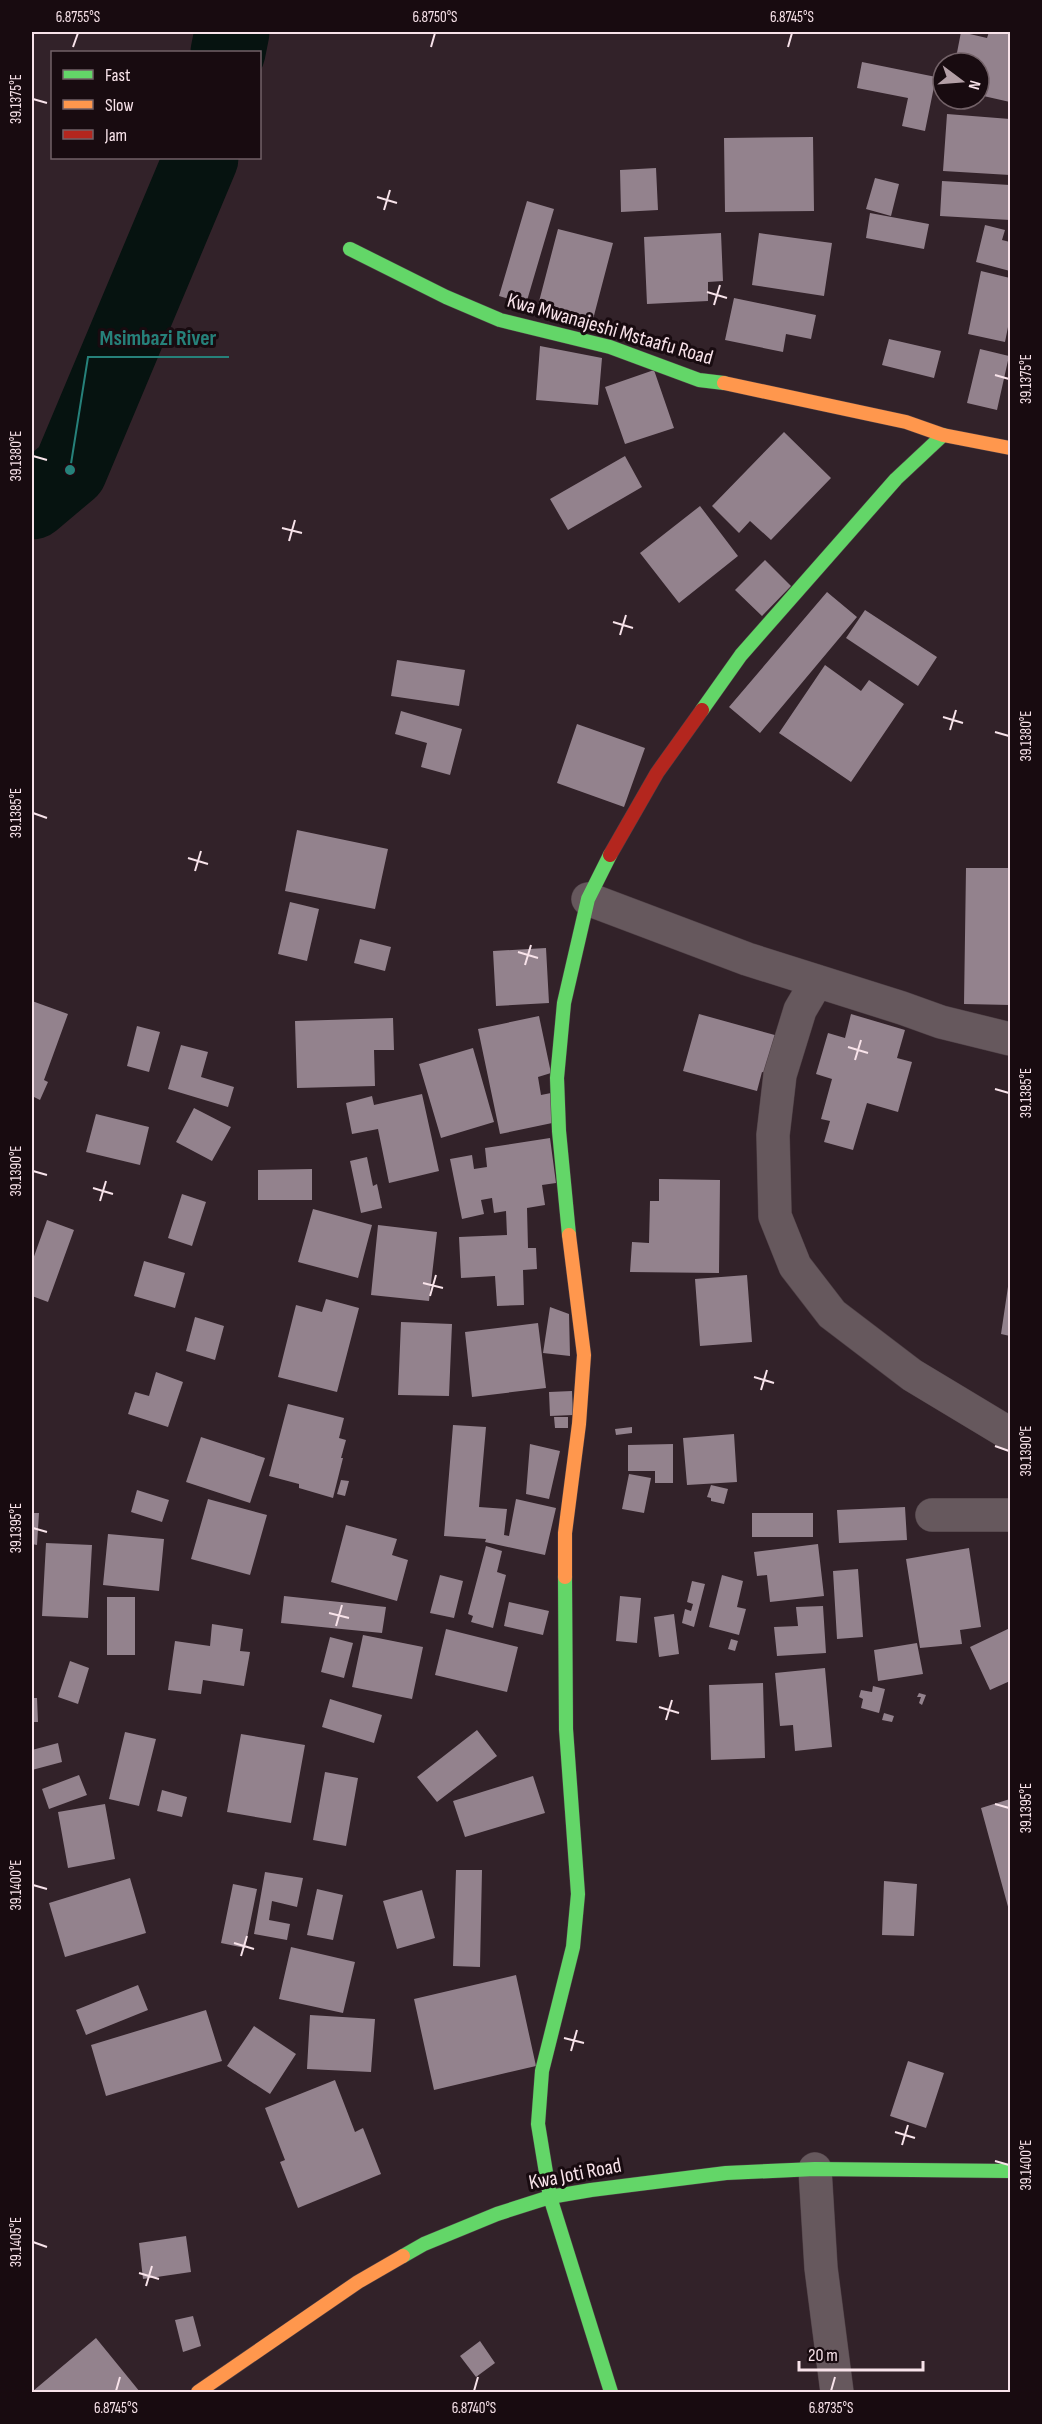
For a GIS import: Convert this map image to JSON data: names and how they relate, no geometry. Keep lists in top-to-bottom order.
{
  "streets": {
    "street": ["Kwa Mwanajeshi Mstaafu Road", "Kwa Joti Road"]
  },
  "places": ["Msimbazi River"],
  "legend": ["Fast", "Slow", "Jam"],
  "scale_bar": "20 m",
  "north": "right",
  "coordinates": [
    "6.8755°S",
    "6.8750°S",
    "6.8745°S",
    "39.1375°E",
    "39.1380°E",
    "39.1385°E",
    "39.1390°E",
    "39.1395°E",
    "39.1400°E",
    "39.1405°E",
    "6.8740°S",
    "6.8735°S"
  ]
}
